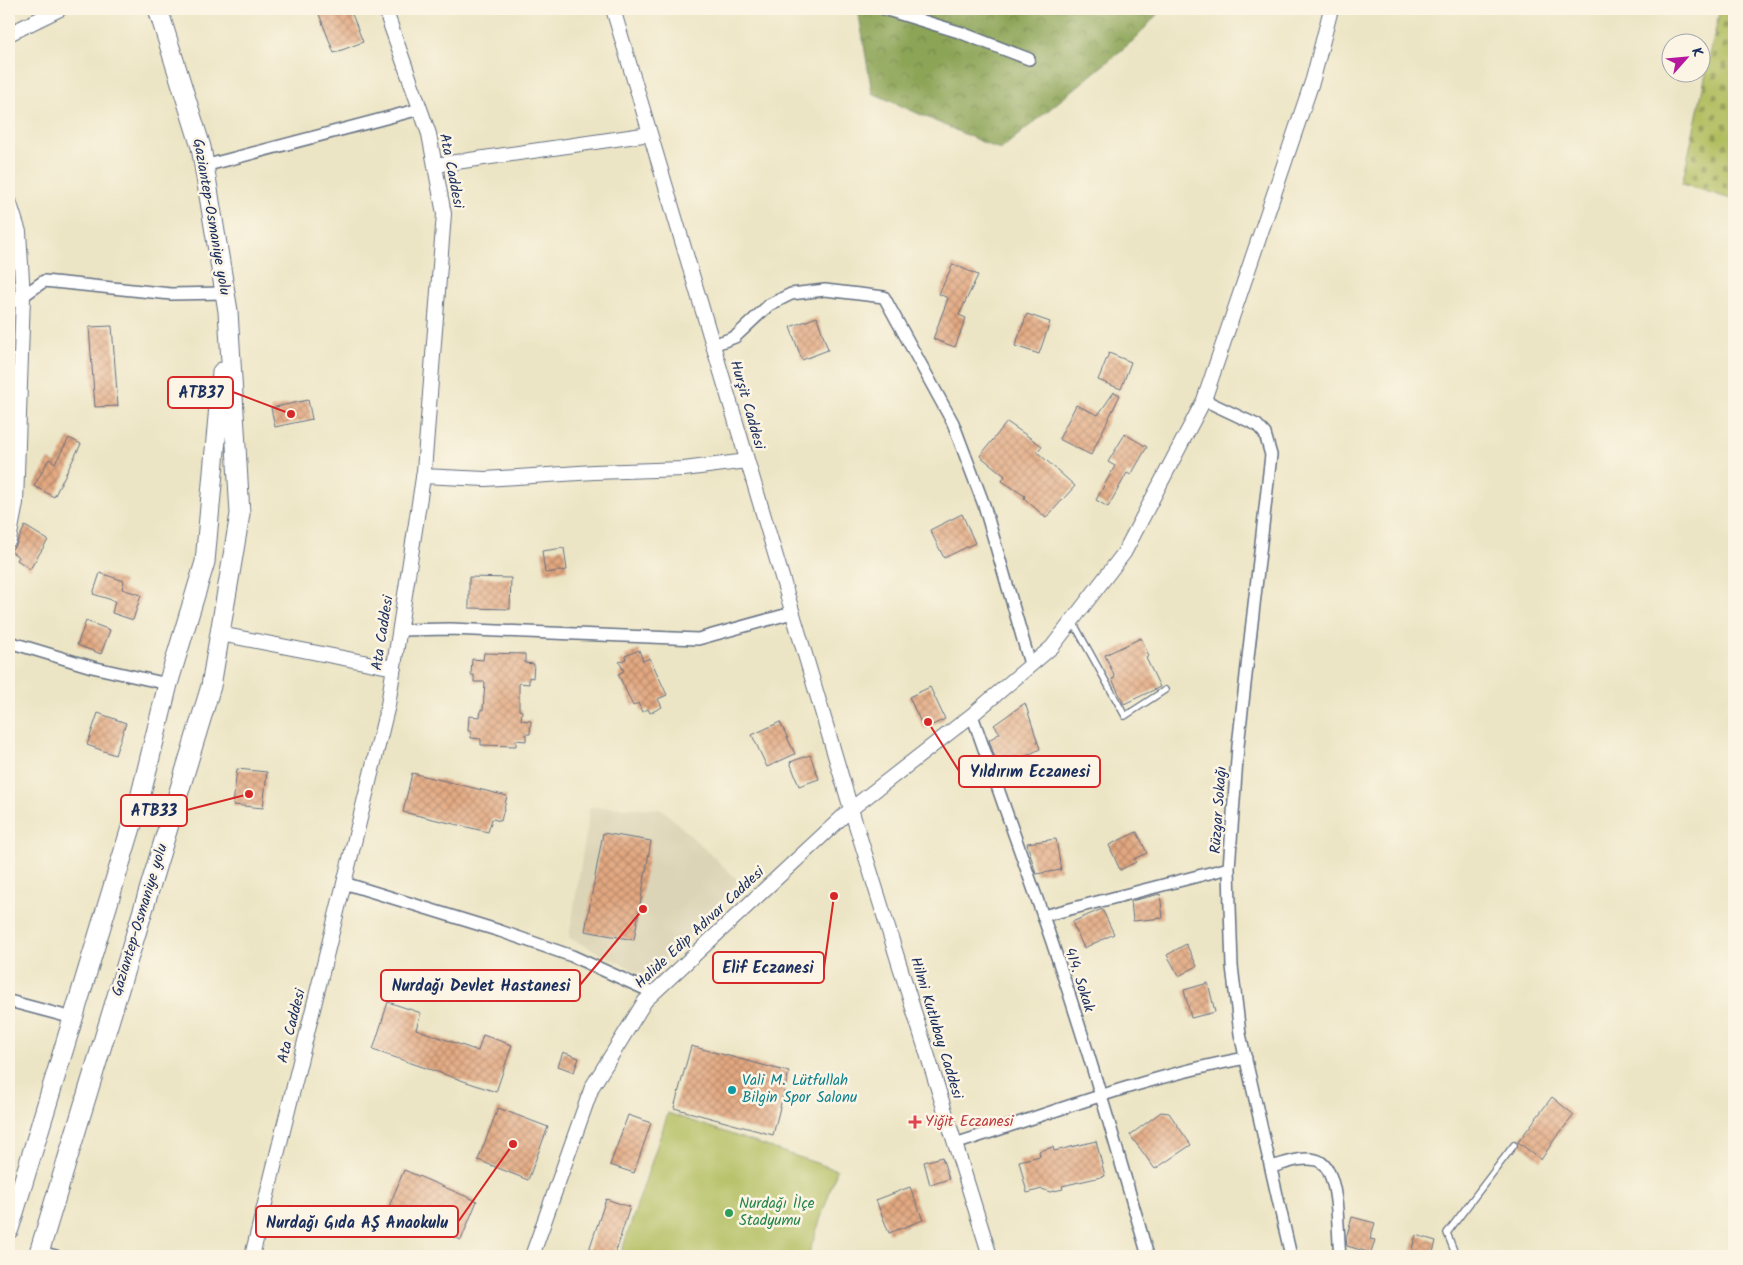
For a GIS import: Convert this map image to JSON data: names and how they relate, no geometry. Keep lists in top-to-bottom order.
{
  "streets": {
    "highway": ["Gaziantep-Osmaniye yolu"],
    "street": [
      "Ata Caddesi",
      "Hurşit Caddesi",
      "Rüzgar Sokağı",
      "Halide Edip Adıvar Caddesi",
      "414. Sokak",
      "Hilmi Kutlubay Caddesi"
    ]
  },
  "crossings": [
    ["Hurşit Caddesi", "Halide Edip Adıvar Caddesi"],
    ["Hurşit Caddesi", "Hilmi Kutlubay Caddesi"],
    ["Rüzgar Sokağı", "Halide Edip Adıvar Caddesi"],
    ["Halide Edip Adıvar Caddesi", "414. Sokak"],
    ["Halide Edip Adıvar Caddesi", "Hilmi Kutlubay Caddesi"]
  ],
  "places": {
    "other": [
      "ATB37",
      "Yıldırım Eczanesi",
      "ATB33",
      "Elif Eczanesi",
      "Nurdağı Devlet Hastanesi",
      "Vali M. Lütfullah Bilgin Spor Salonu",
      "Nurdağı Gıda AŞ Anaokulu",
      "Nurdağı İlçe Stadyumu"
    ],
    "health": ["Yiğit Eczanesi"]
  },
  "north": "top right"
}
